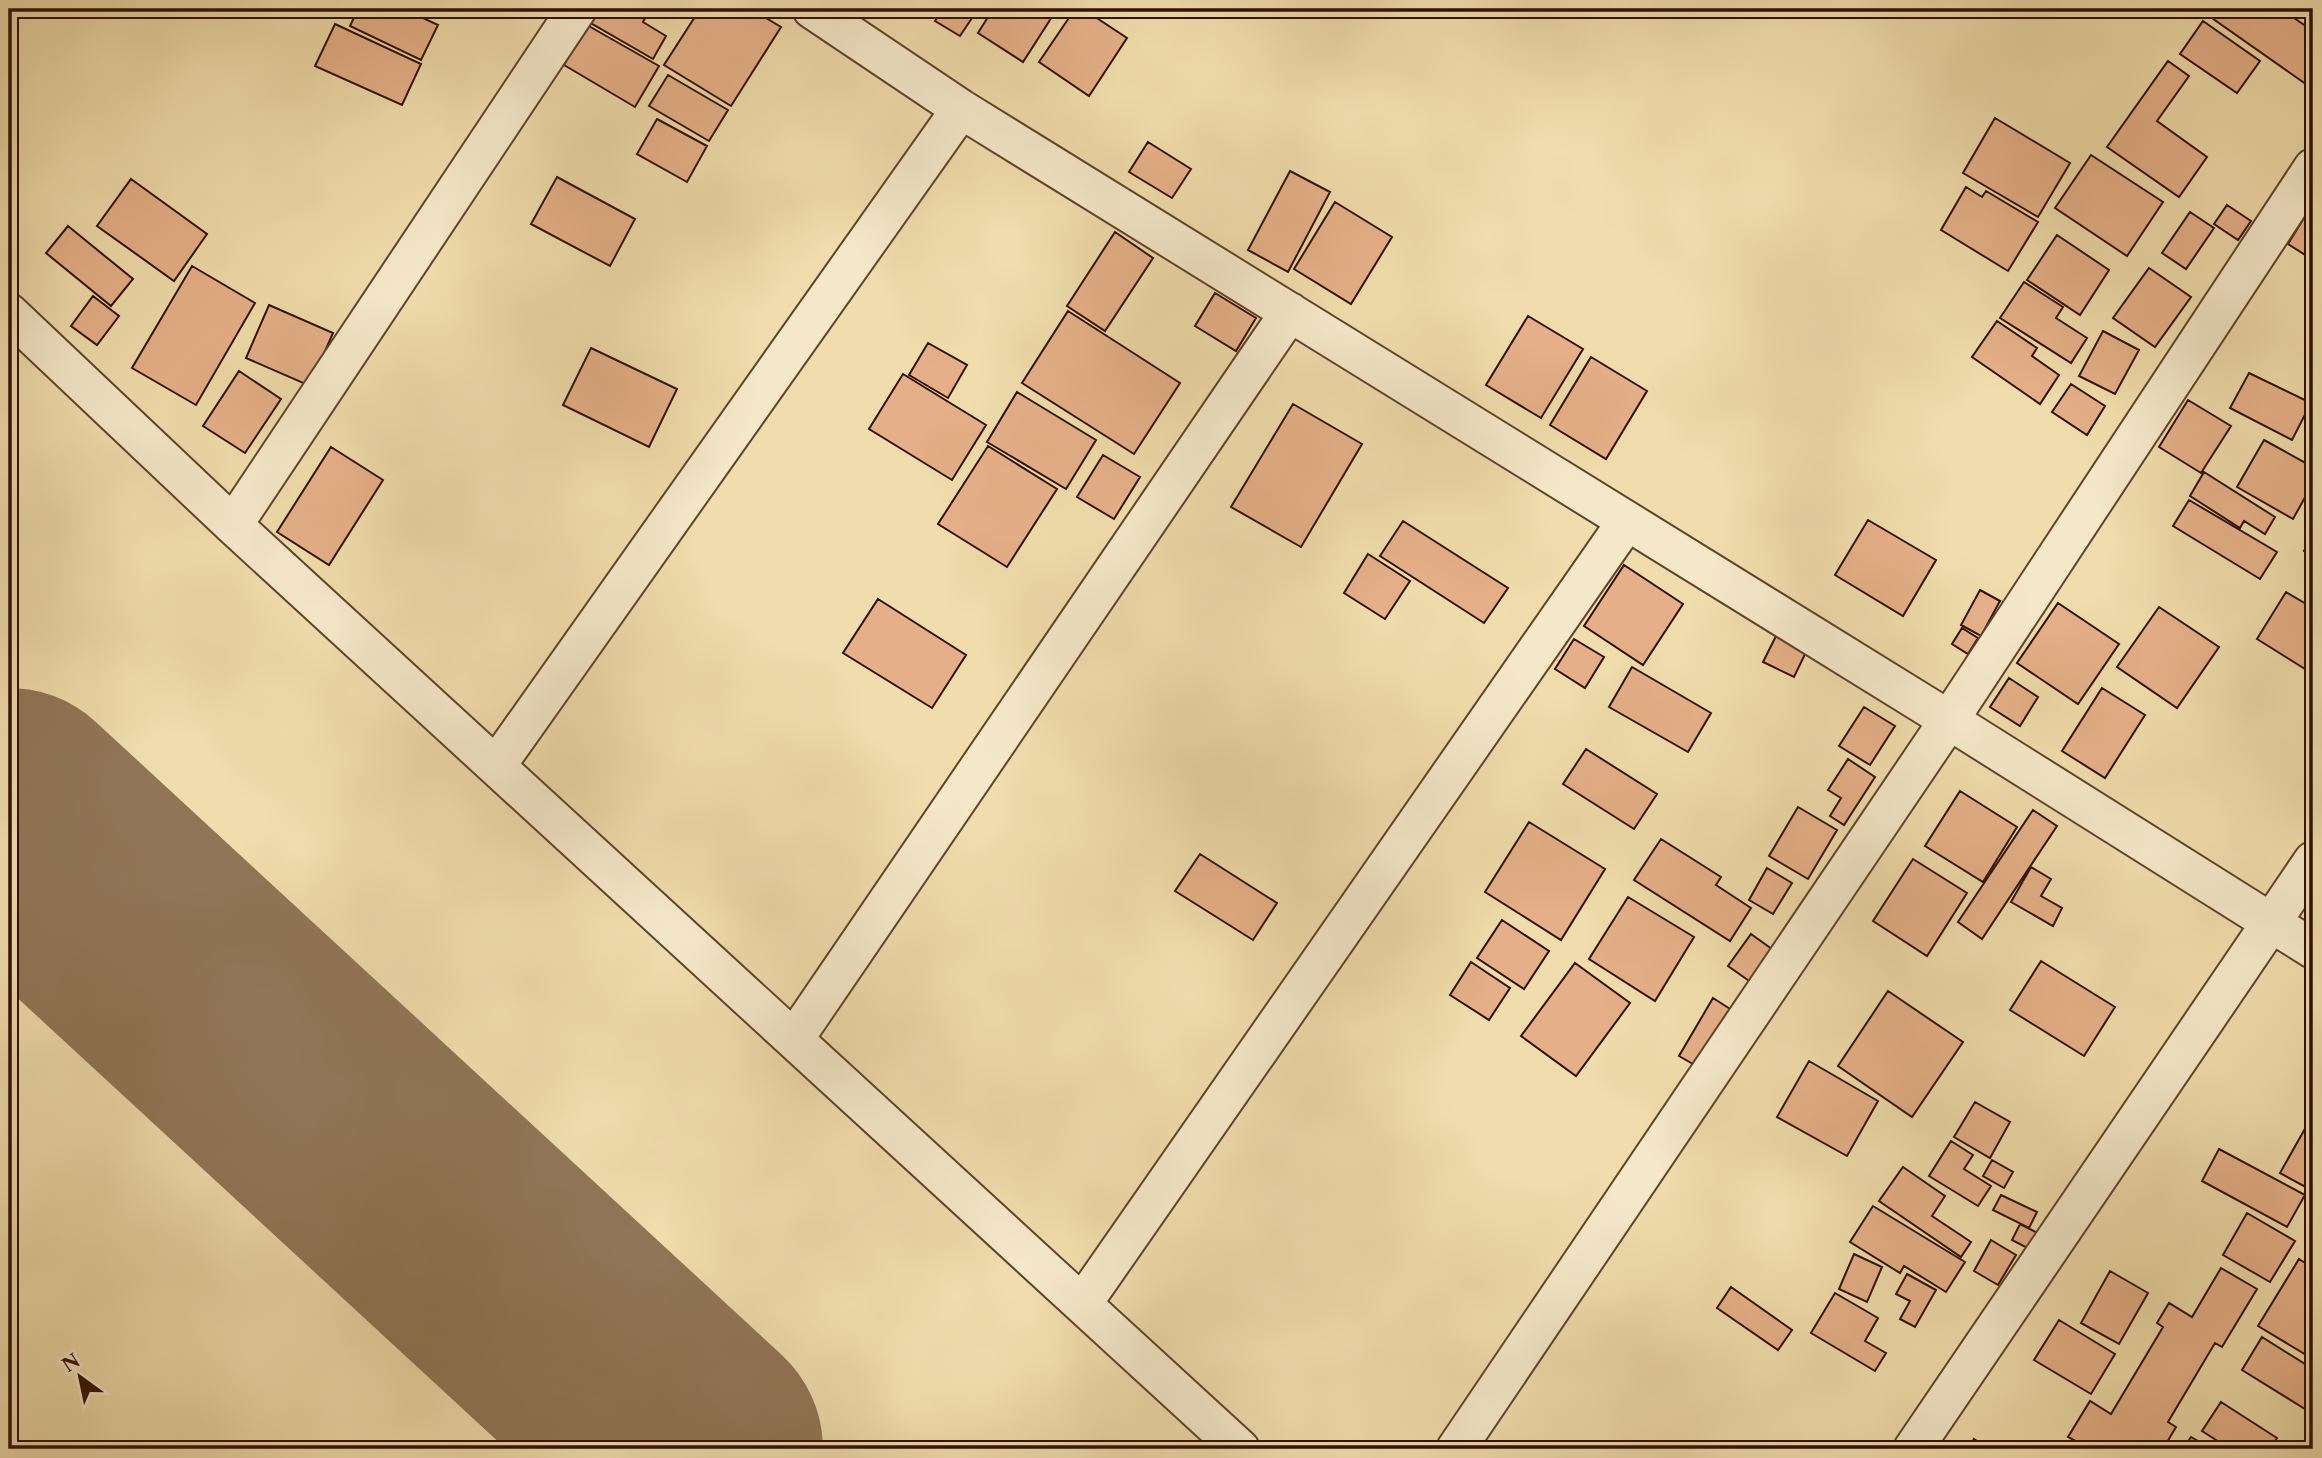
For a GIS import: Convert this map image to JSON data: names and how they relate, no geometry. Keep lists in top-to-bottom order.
{
  "north": "top left"
}
